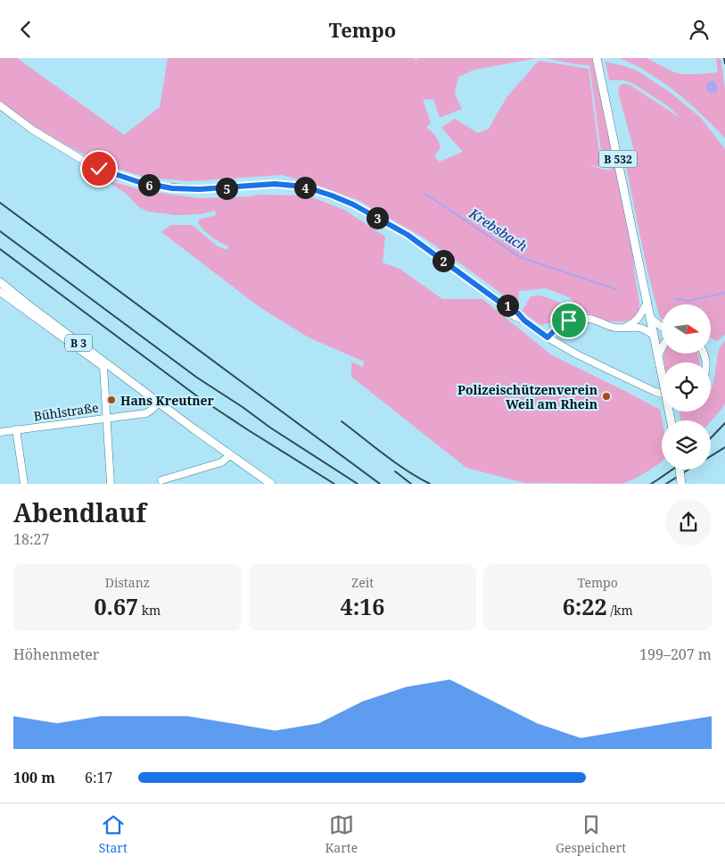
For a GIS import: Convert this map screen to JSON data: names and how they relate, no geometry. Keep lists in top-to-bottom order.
{
  "streets": {
    "main road": ["B 532", "B 3"],
    "street": ["Bühlstraße"]
  },
  "crossings": [
    ["B 3", "Bühlstraße"]
  ],
  "water": ["Krebsbach"],
  "places": ["Polizeischützenverein Weil am Rhein", "Hans Kreutner"],
  "north": "right",
  "page": {
    "header": "Tempo",
    "pins": [
      "6",
      "4",
      "5",
      "3",
      "2",
      "1"
    ],
    "heading": ["Abendlauf", "18:27"],
    "stats": [
      ["Distanz", "0.67 km"],
      ["Zeit", "4:16"],
      ["Tempo", "6:22 /km"]
    ],
    "chart": ["Höhenmeter", "199–207 m"],
    "list": [
      {
        "name": "100 m",
        "note": "6:17"
      }
    ],
    "tabs": ["Start", "Karte", "Gespeichert"]
  }
}
